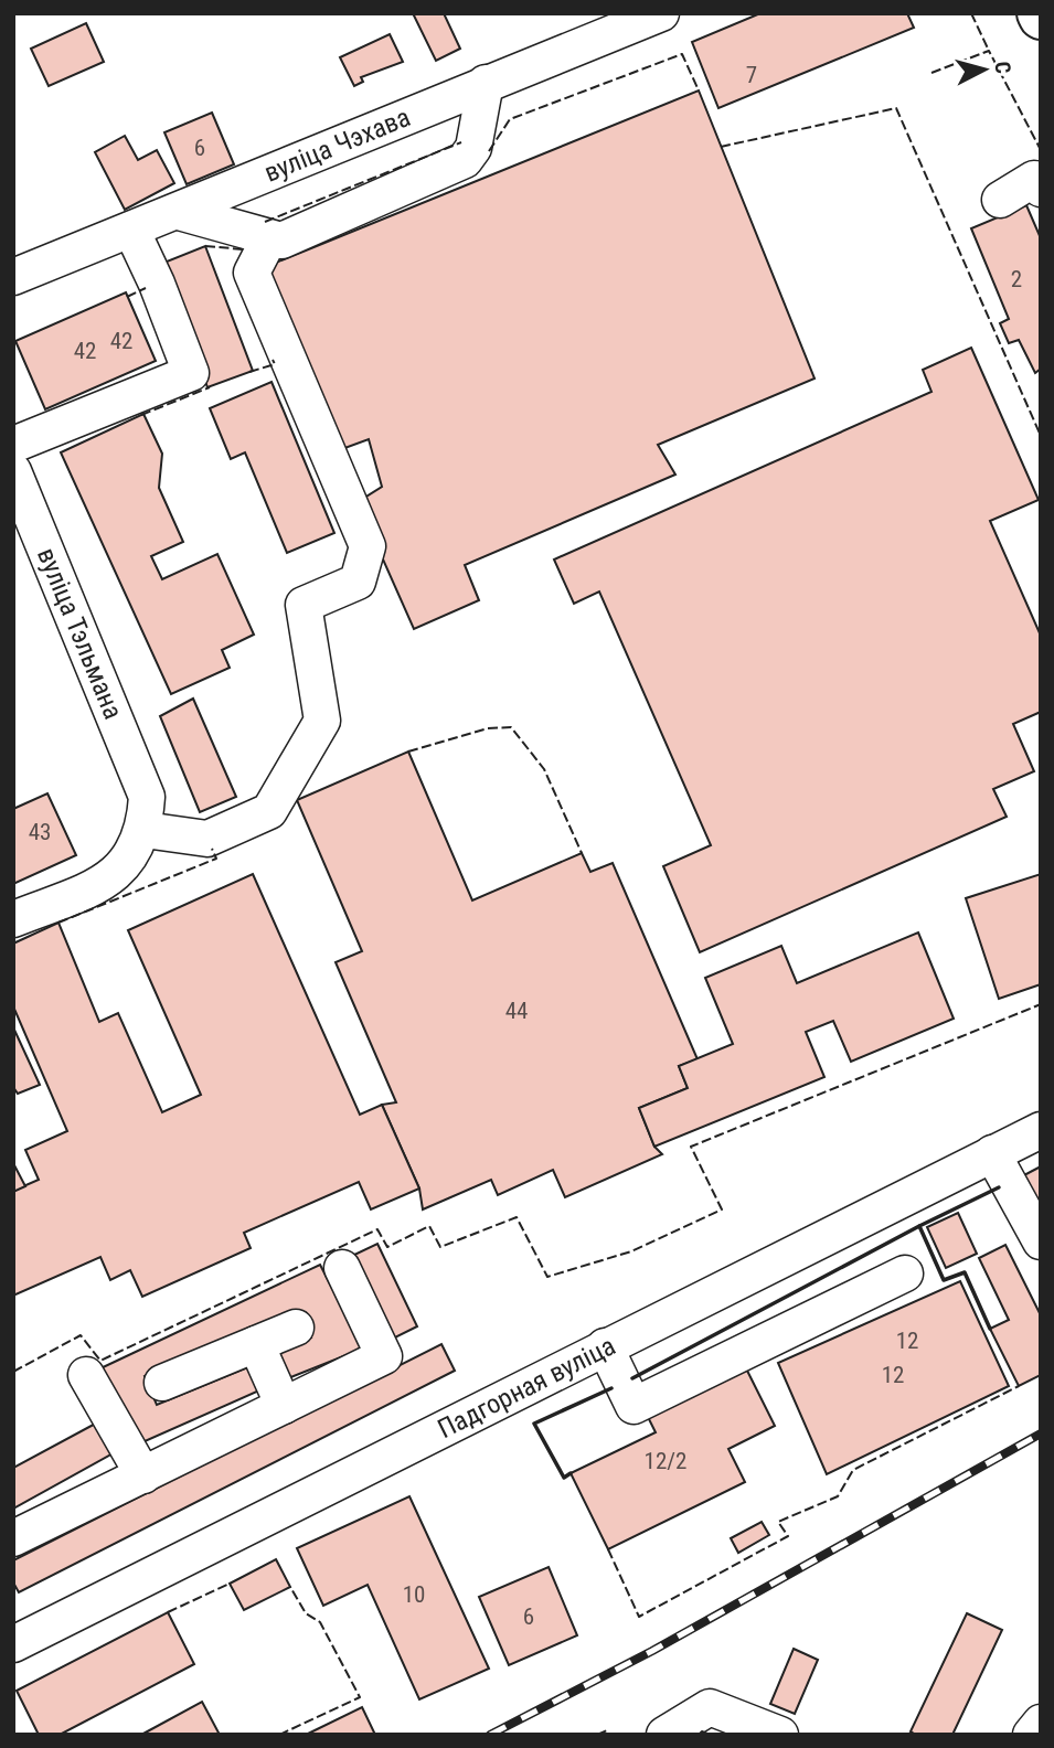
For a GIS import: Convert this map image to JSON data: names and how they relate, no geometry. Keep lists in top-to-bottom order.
{
  "streets": {
    "street": ["вуліца Чэхава", "вуліца Тэльмана", "Падгорная вуліца"]
  },
  "house_numbers": [
    "7",
    "6",
    "2",
    "42",
    "42",
    "43",
    "44",
    "12",
    "12",
    "12/2",
    "10",
    "6"
  ],
  "north": "right"
}
